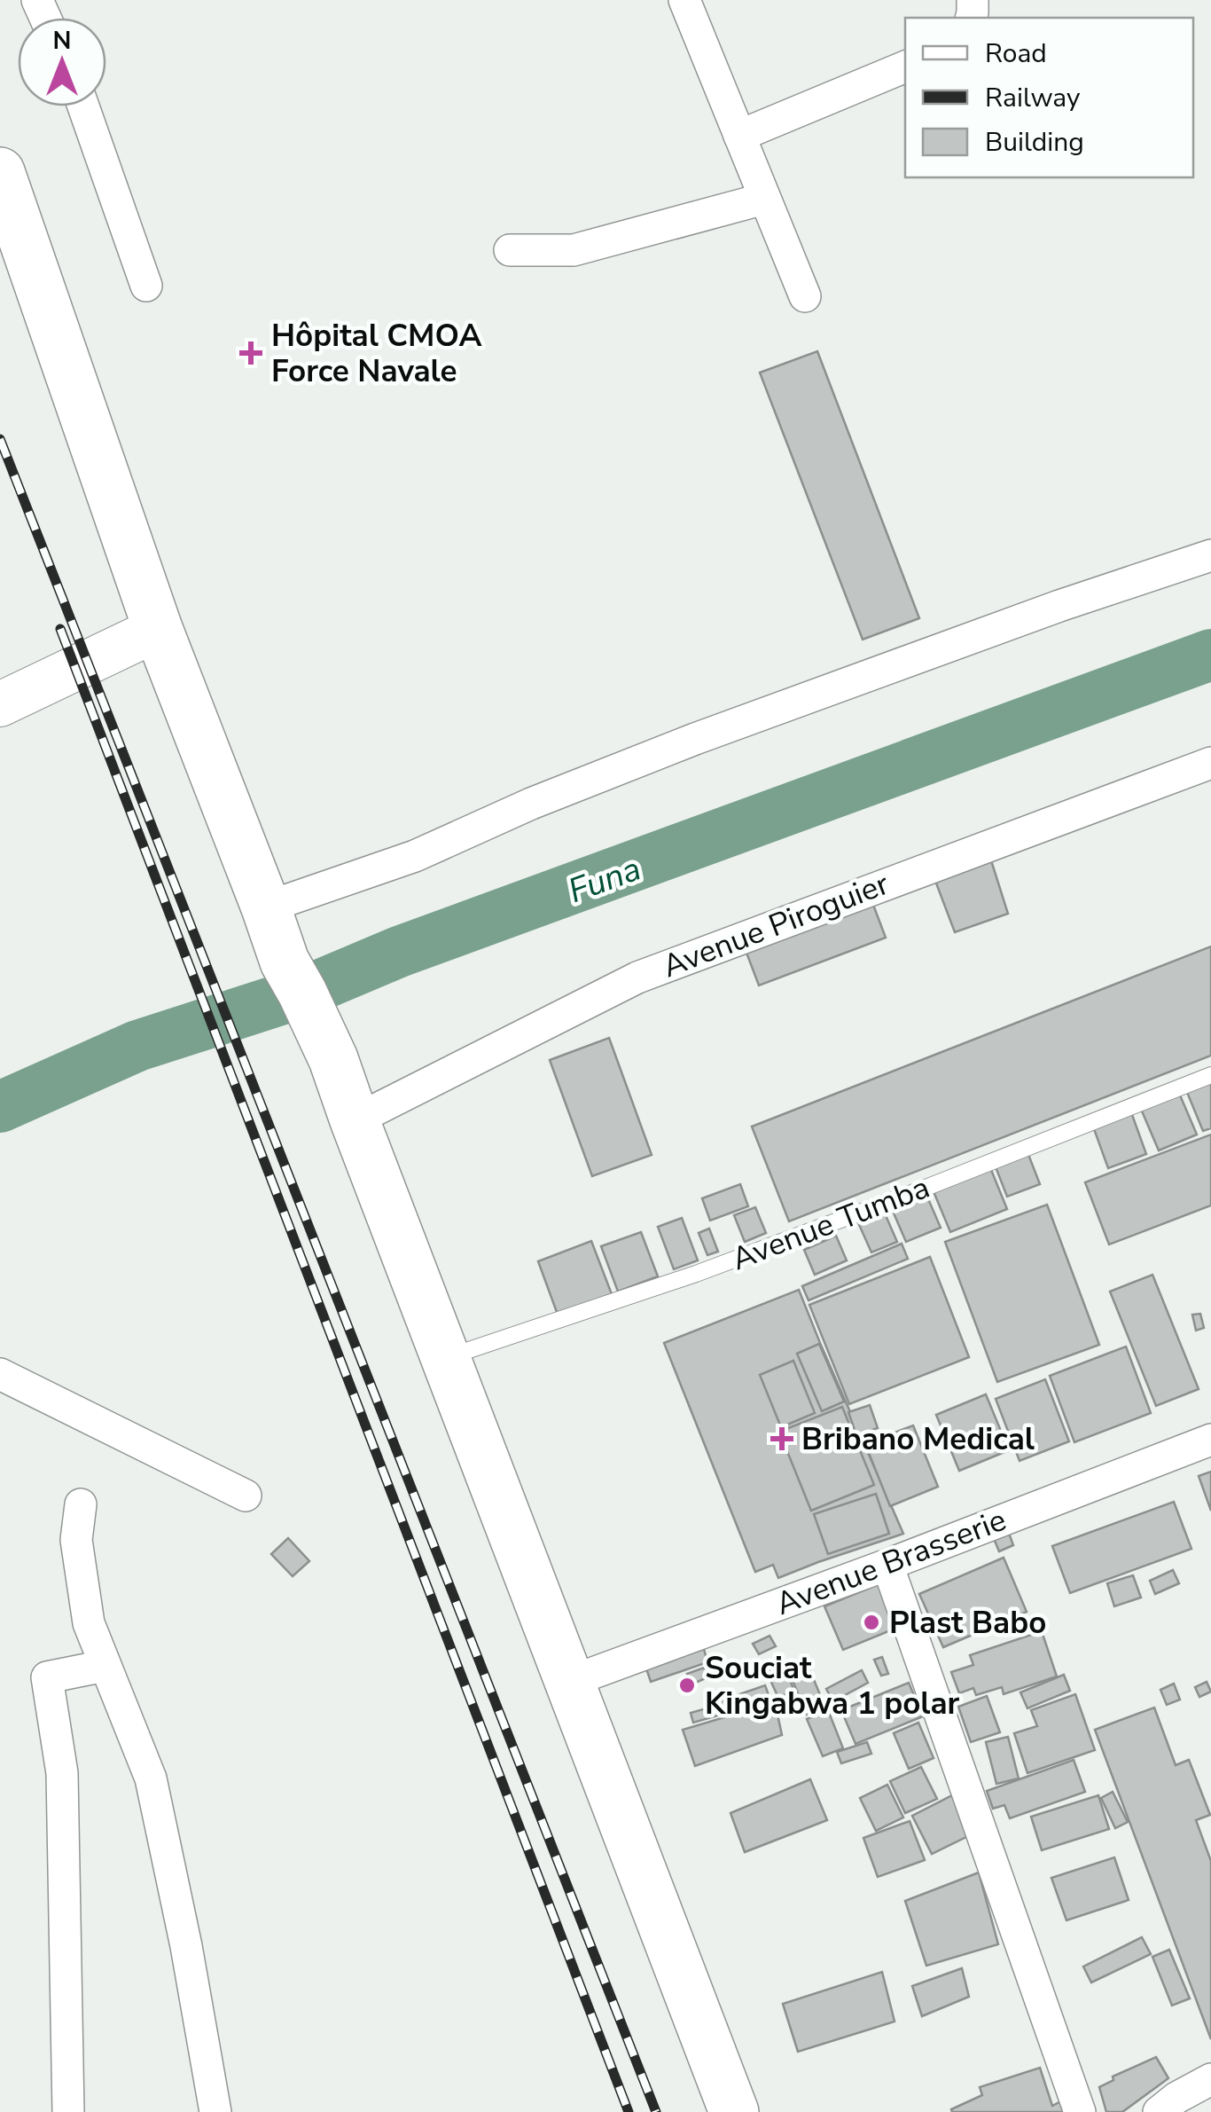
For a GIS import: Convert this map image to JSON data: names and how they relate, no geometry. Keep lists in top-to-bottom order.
{
  "streets": {
    "street": ["Avenue Piroguier", "Avenue Brasserie"],
    "lane": ["Avenue Tumba"]
  },
  "water": ["Funa"],
  "places": {
    "health": ["Hôpital CMOA Force Navale", "Bribano Medical"],
    "other": ["Plast Babo", "Souciat Kingabwa 1 polar"]
  },
  "legend": ["Road", "Railway", "Building"],
  "north": "top"
}
